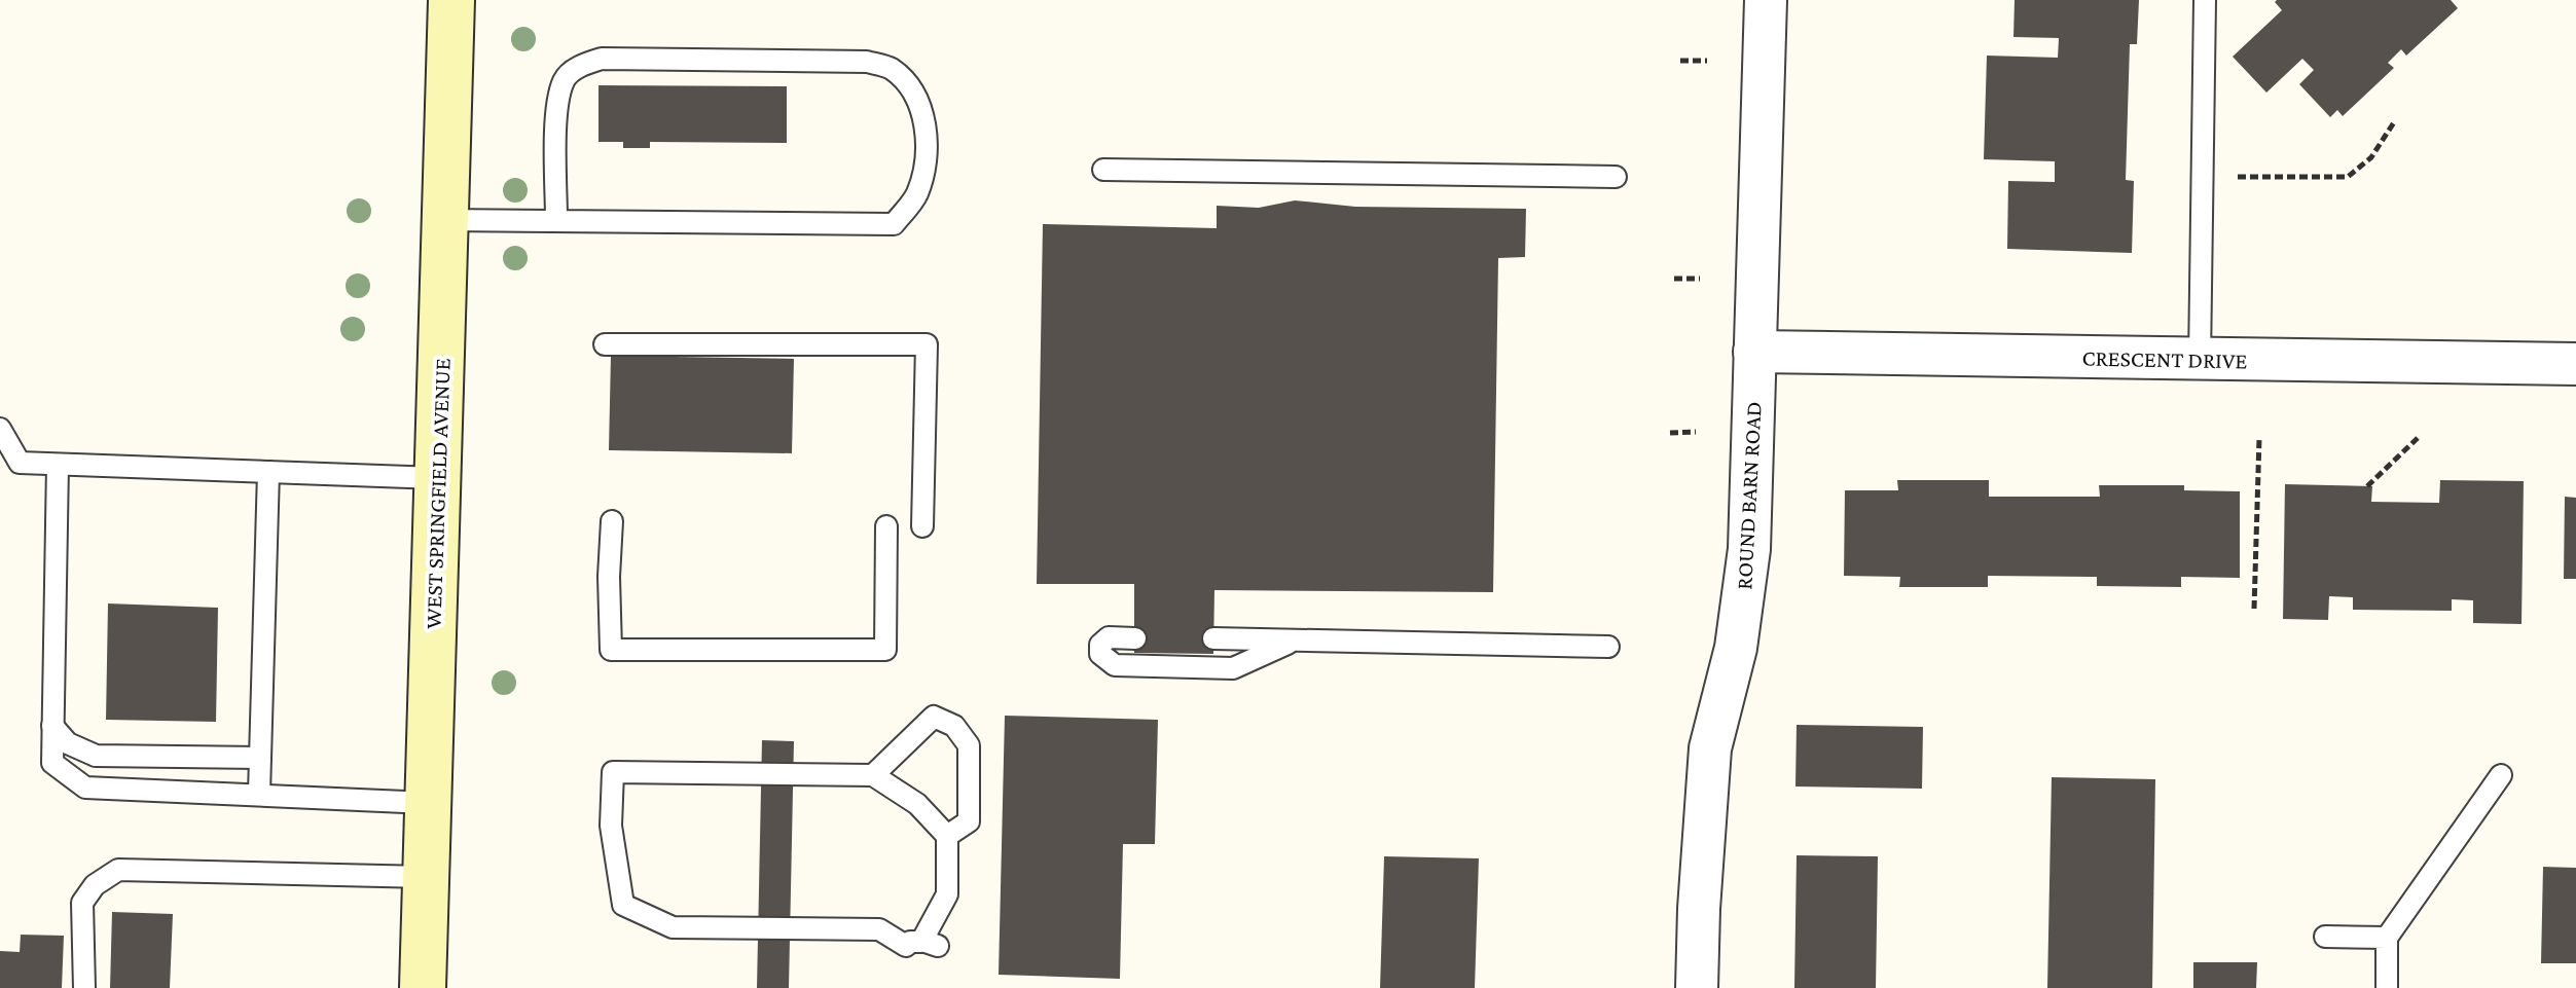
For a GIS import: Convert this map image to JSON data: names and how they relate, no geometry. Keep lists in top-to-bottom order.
{
  "streets": {
    "main road": ["WEST SPRINGFIELD AVENUE"],
    "street": ["CRESCENT DRIVE", "ROUND BARN ROAD"]
  },
  "crossings": [
    ["CRESCENT DRIVE", "ROUND BARN ROAD"]
  ]
}
